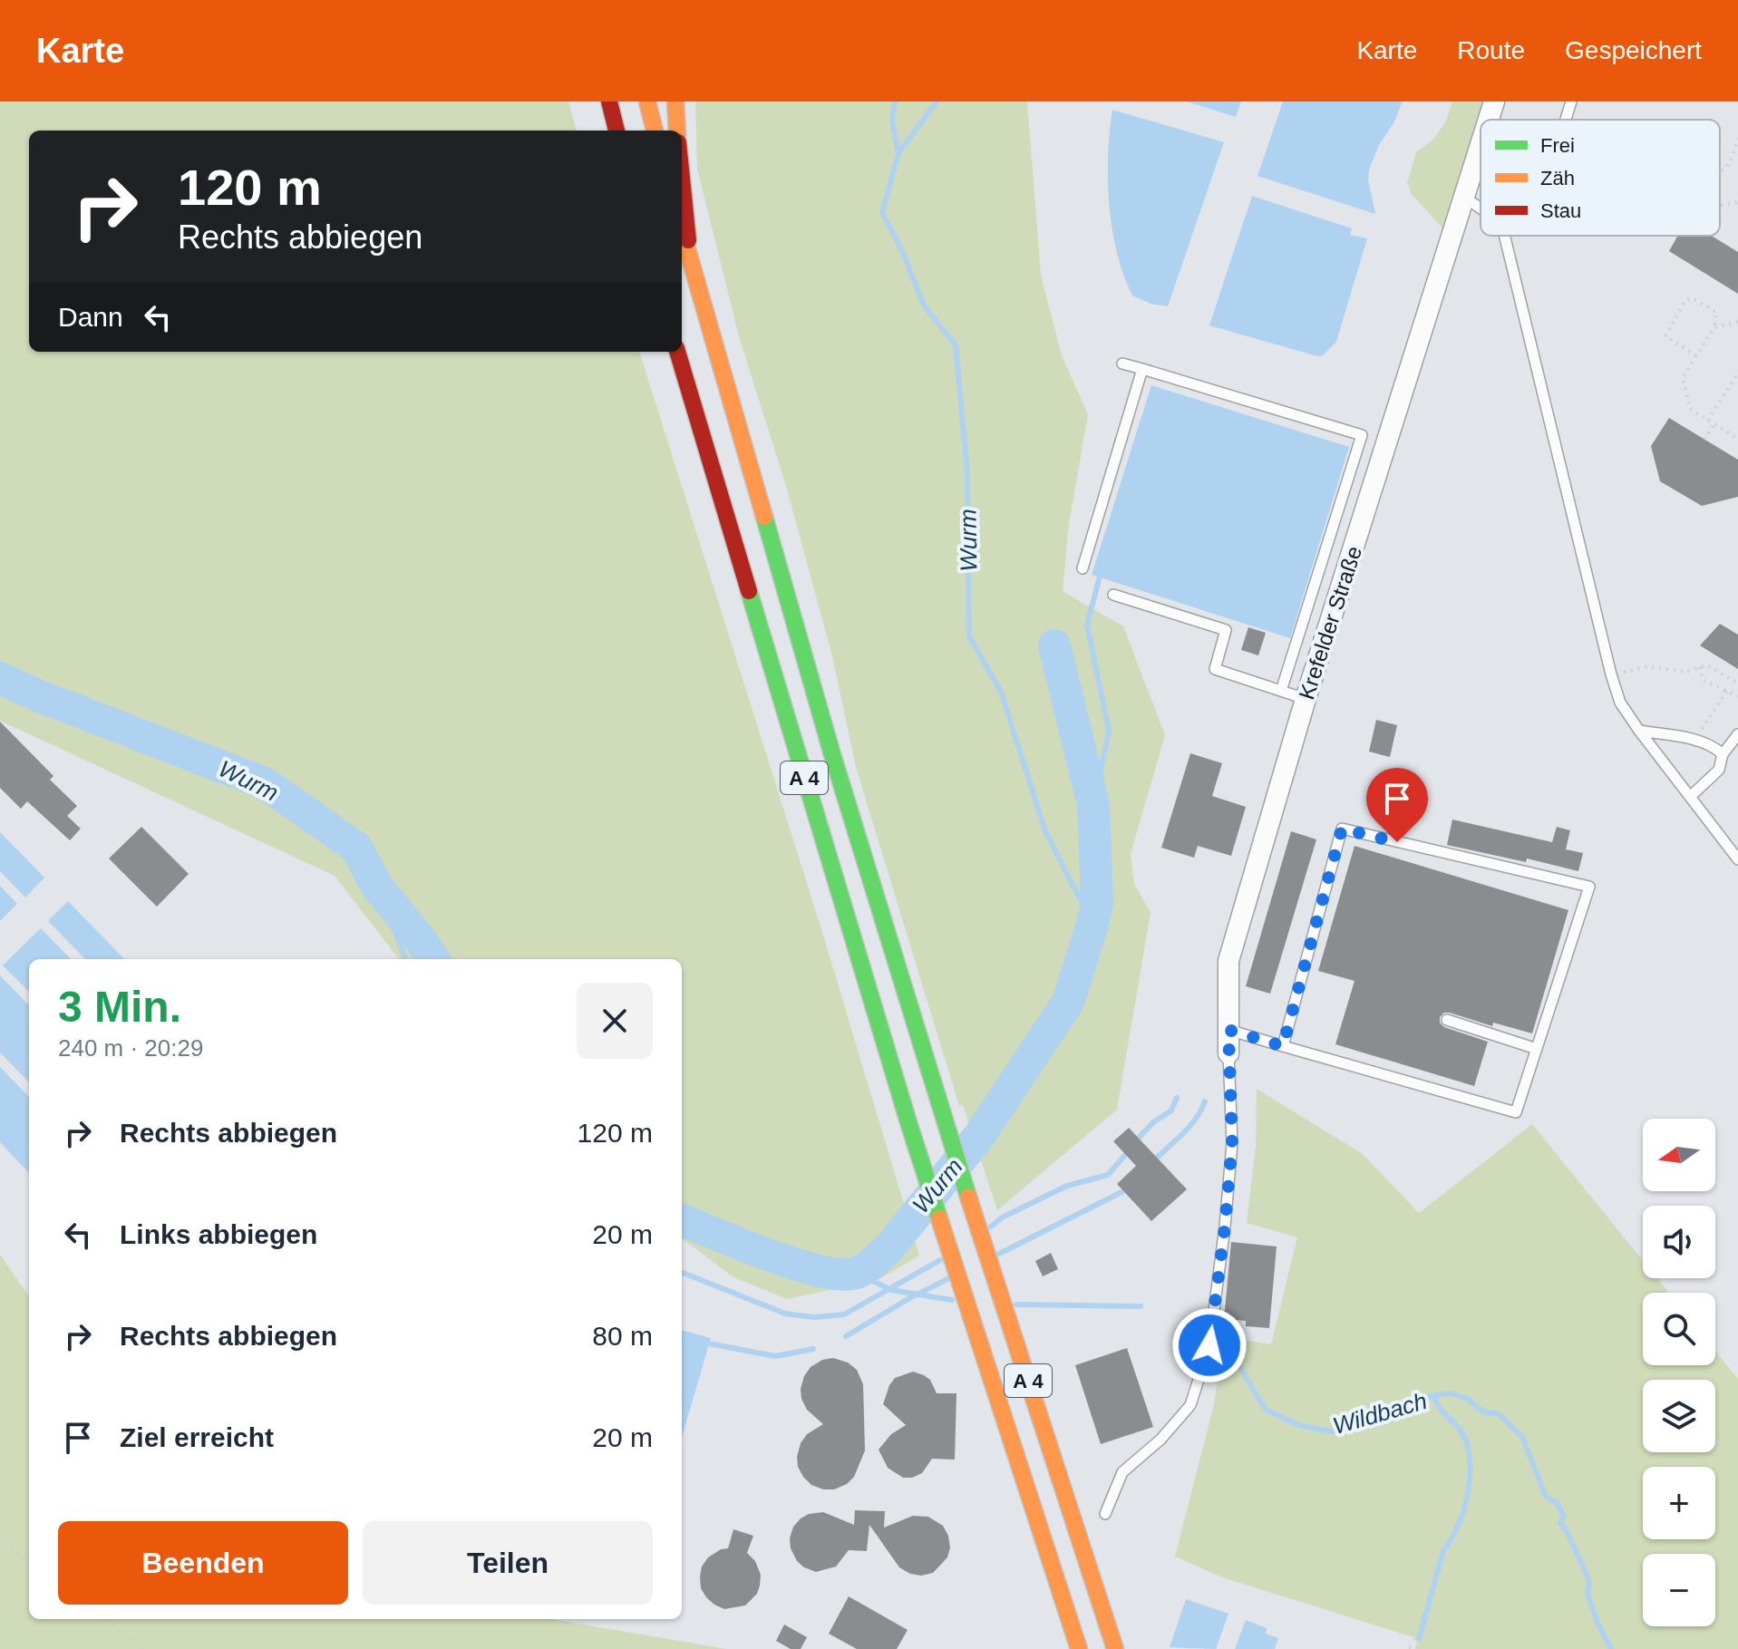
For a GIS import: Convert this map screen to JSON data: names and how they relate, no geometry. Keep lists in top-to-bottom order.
{
  "streets": {
    "highway": ["A 4"],
    "street": ["Krefelder Straße"]
  },
  "water": ["Wurm", "Wildbach"],
  "legend": ["Frei", "Zäh", "Stau"],
  "north": "left",
  "page": {
    "header": "Karte",
    "nav": ["Karte", "Route", "Gespeichert"],
    "turn": ["120 m", "Rechts abbiegen"],
    "then": "Dann",
    "heading": ["3 Min.", "240 m · 20:29"],
    "list": [
      {
        "name": "Rechts abbiegen",
        "value": "120 m"
      },
      {
        "name": "Links abbiegen",
        "value": "20 m"
      },
      {
        "name": "Rechts abbiegen",
        "value": "80 m"
      },
      {
        "name": "Ziel erreicht",
        "value": "20 m"
      }
    ],
    "map_buttons": ["+", "−"],
    "buttons": ["Beenden", "Teilen"]
  }
}
